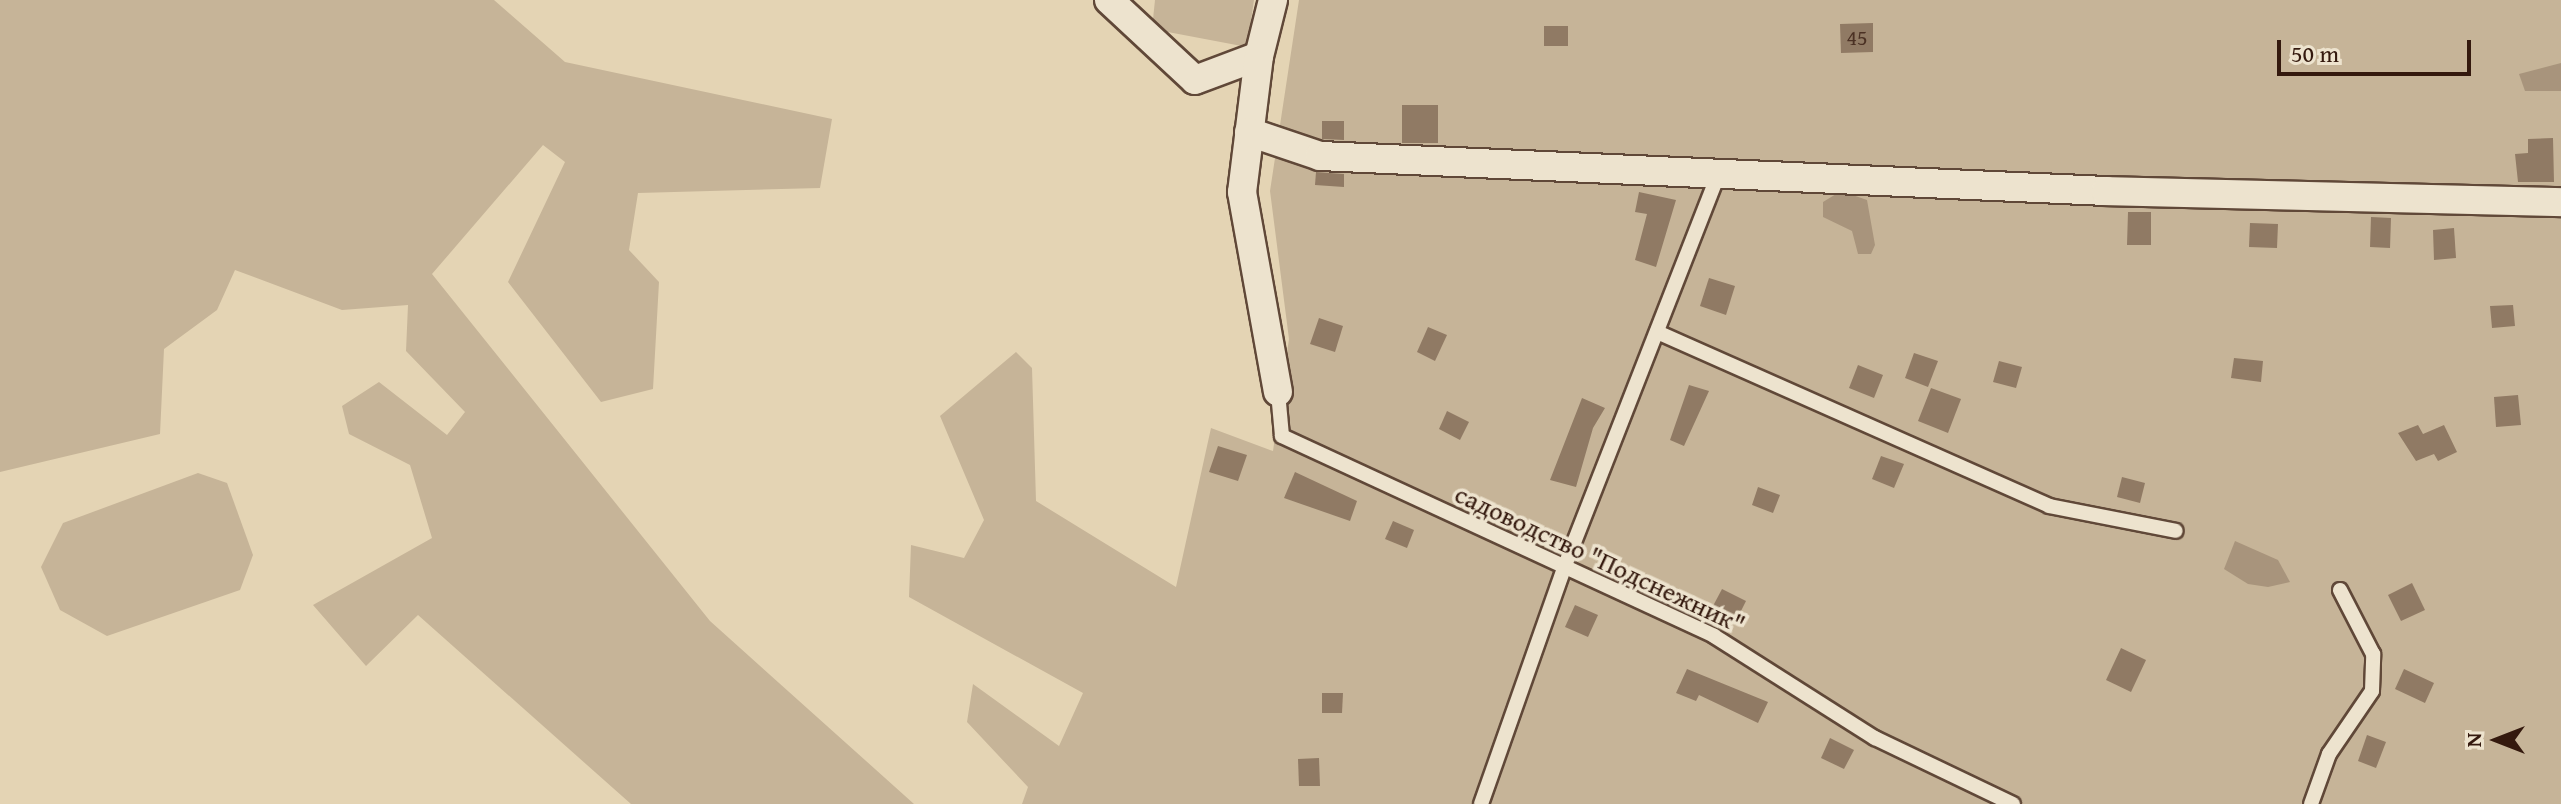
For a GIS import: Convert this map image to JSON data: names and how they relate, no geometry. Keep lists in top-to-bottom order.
{
  "streets": {
    "lane": ["садоводство \"Подснежник\""]
  },
  "house_numbers": ["45"],
  "scale_bar": "50 m",
  "north": "left"
}
